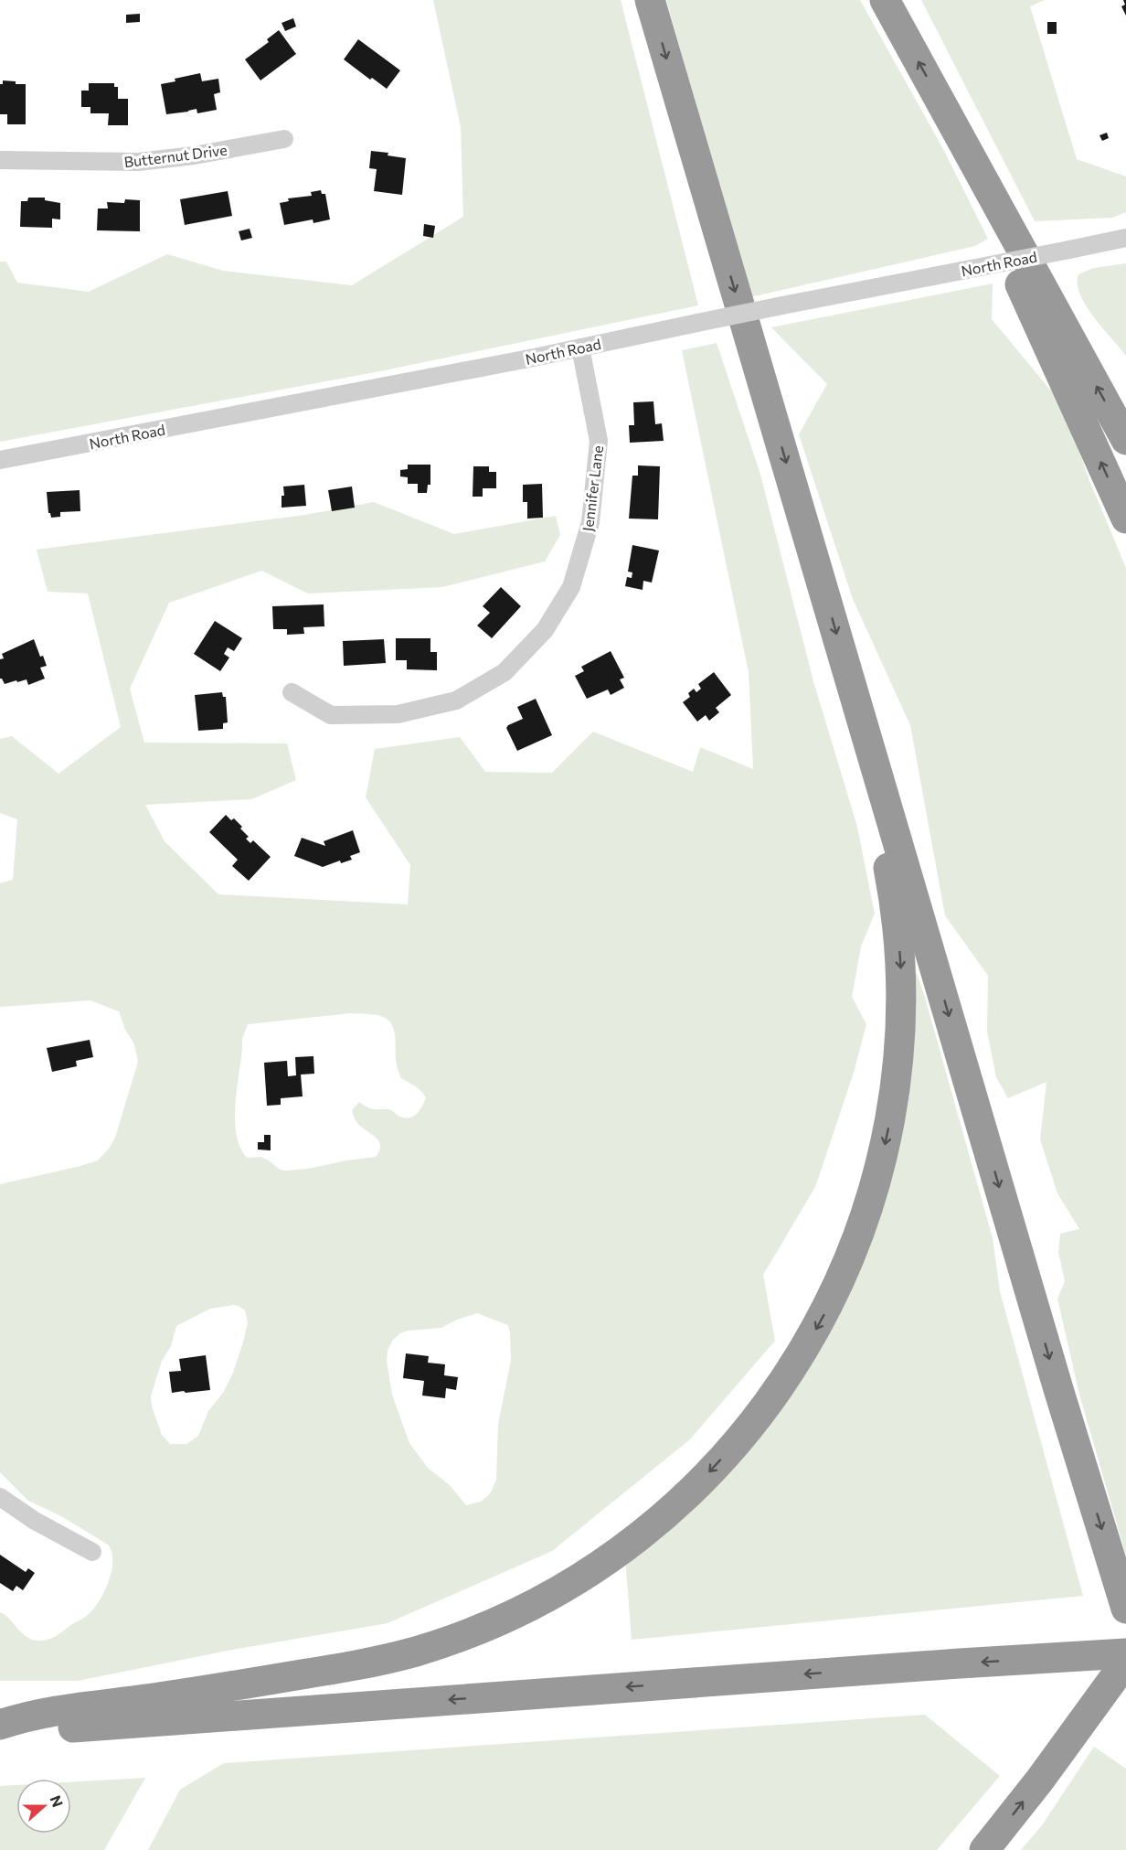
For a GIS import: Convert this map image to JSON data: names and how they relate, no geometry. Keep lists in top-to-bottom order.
{
  "streets": {
    "street": ["Butternut Drive", "North Road", "Jennifer Lane"]
  },
  "crossings": [
    ["North Road", "Jennifer Lane"]
  ],
  "north": "right"
}
